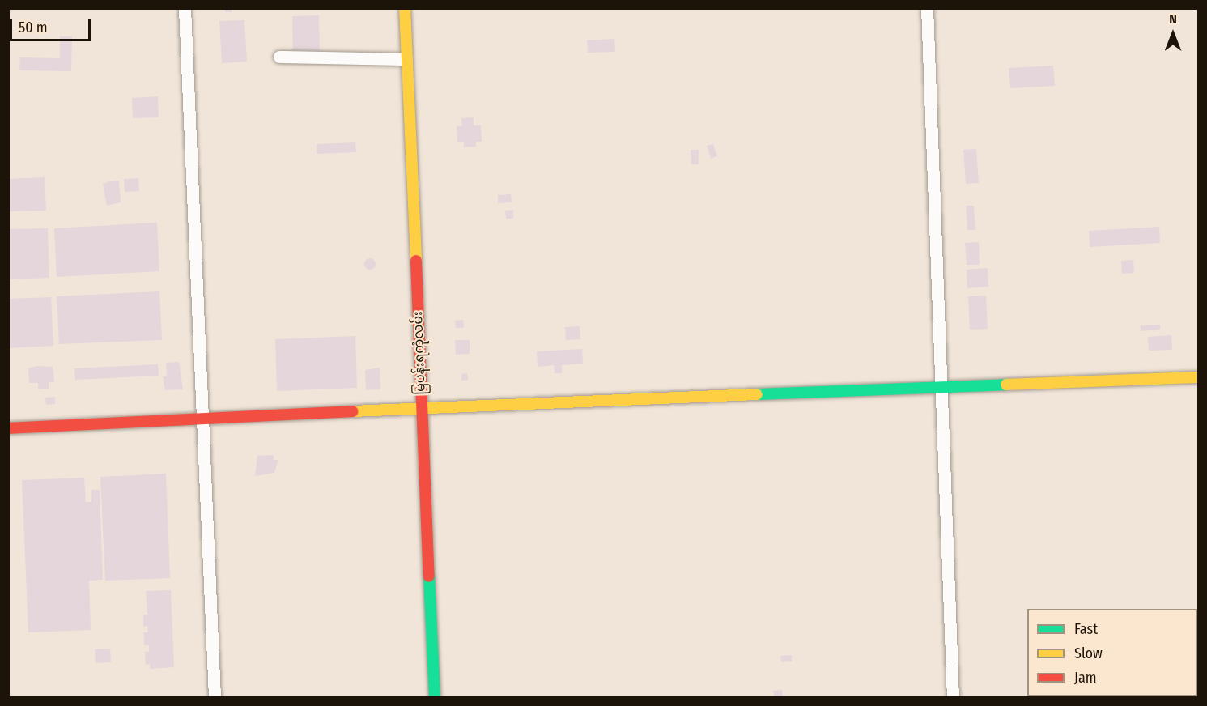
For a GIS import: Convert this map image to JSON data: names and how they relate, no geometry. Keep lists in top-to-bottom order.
{
  "streets": {
    "street": ["မြပန်းရကုံလမ်း"]
  },
  "legend": ["Fast", "Slow", "Jam"],
  "scale_bar": "50 m",
  "north": "top"
}
